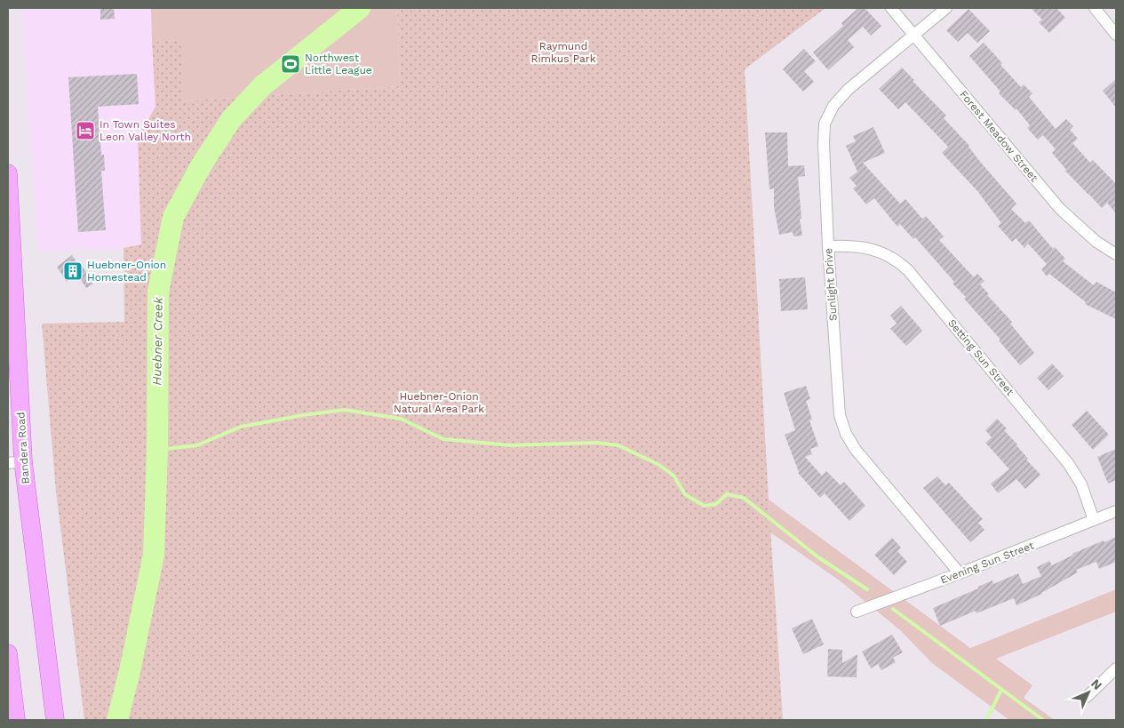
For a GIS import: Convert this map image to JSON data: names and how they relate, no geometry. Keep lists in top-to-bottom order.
{
  "streets": {
    "main road": ["Bandera Road"],
    "street": [
      "Forest Meadow Street",
      "Sunlight Drive",
      "Setting Sun Street",
      "Evening Sun Street"
    ]
  },
  "crossings": [
    ["Forest Meadow Street", "Sunlight Drive"],
    ["Sunlight Drive", "Setting Sun Street"],
    ["Sunlight Drive", "Evening Sun Street"],
    ["Setting Sun Street", "Evening Sun Street"]
  ],
  "water": ["Huebner Creek"],
  "parks": ["Raymund Rimkus Park", "Huebner-Onion Natural Area Park"],
  "places": {
    "sports": ["Northwest Little League"],
    "hotel": ["In Town Suites Leon Valley North"],
    "building": ["Huebner-Onion Homestead"]
  },
  "north": "top right"
}
